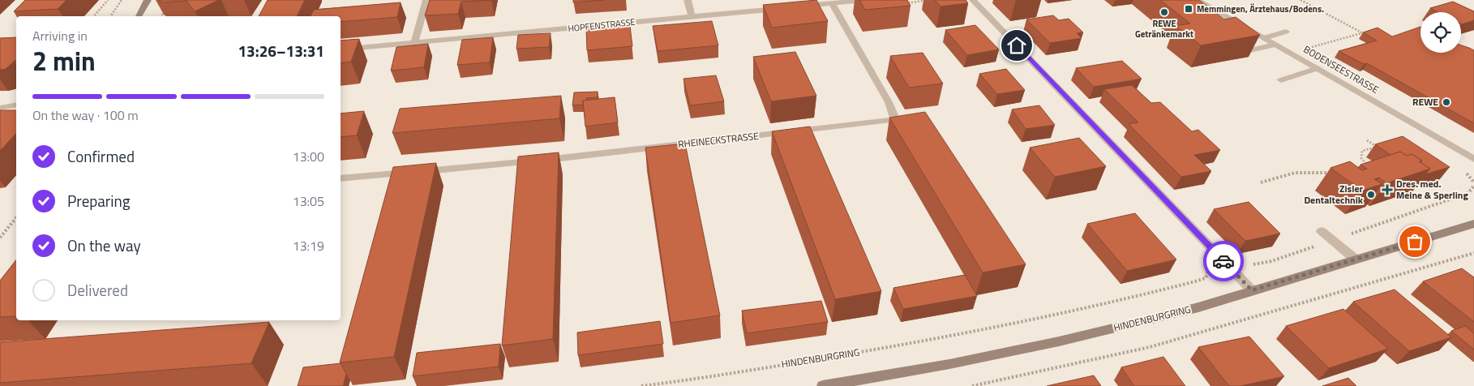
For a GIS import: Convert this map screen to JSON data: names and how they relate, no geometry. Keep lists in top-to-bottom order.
{
  "streets": {
    "main road": ["HINDENBURGRING"],
    "street": ["HOPFENSTRASSE", "BODENSEESTRASSE", "RHEINECKSTRASSE"]
  },
  "places": {
    "transit": ["Memmingen, Ärztehaus/Bodens."],
    "other": ["REWE Getränkemarkt", "REWE", "Zisler Dentaltechnik"],
    "health": ["Dres. med. Meine & Sperling"]
  },
  "page": {
    "heading": ["2 min", "Arriving in", "13:26–13:31"],
    "bar": "On the way · 100 m",
    "list": [
      ["Confirmed", "13:00"],
      ["Preparing", "13:05"],
      ["On the way", "13:19"],
      "Delivered"
    ]
  }
}
